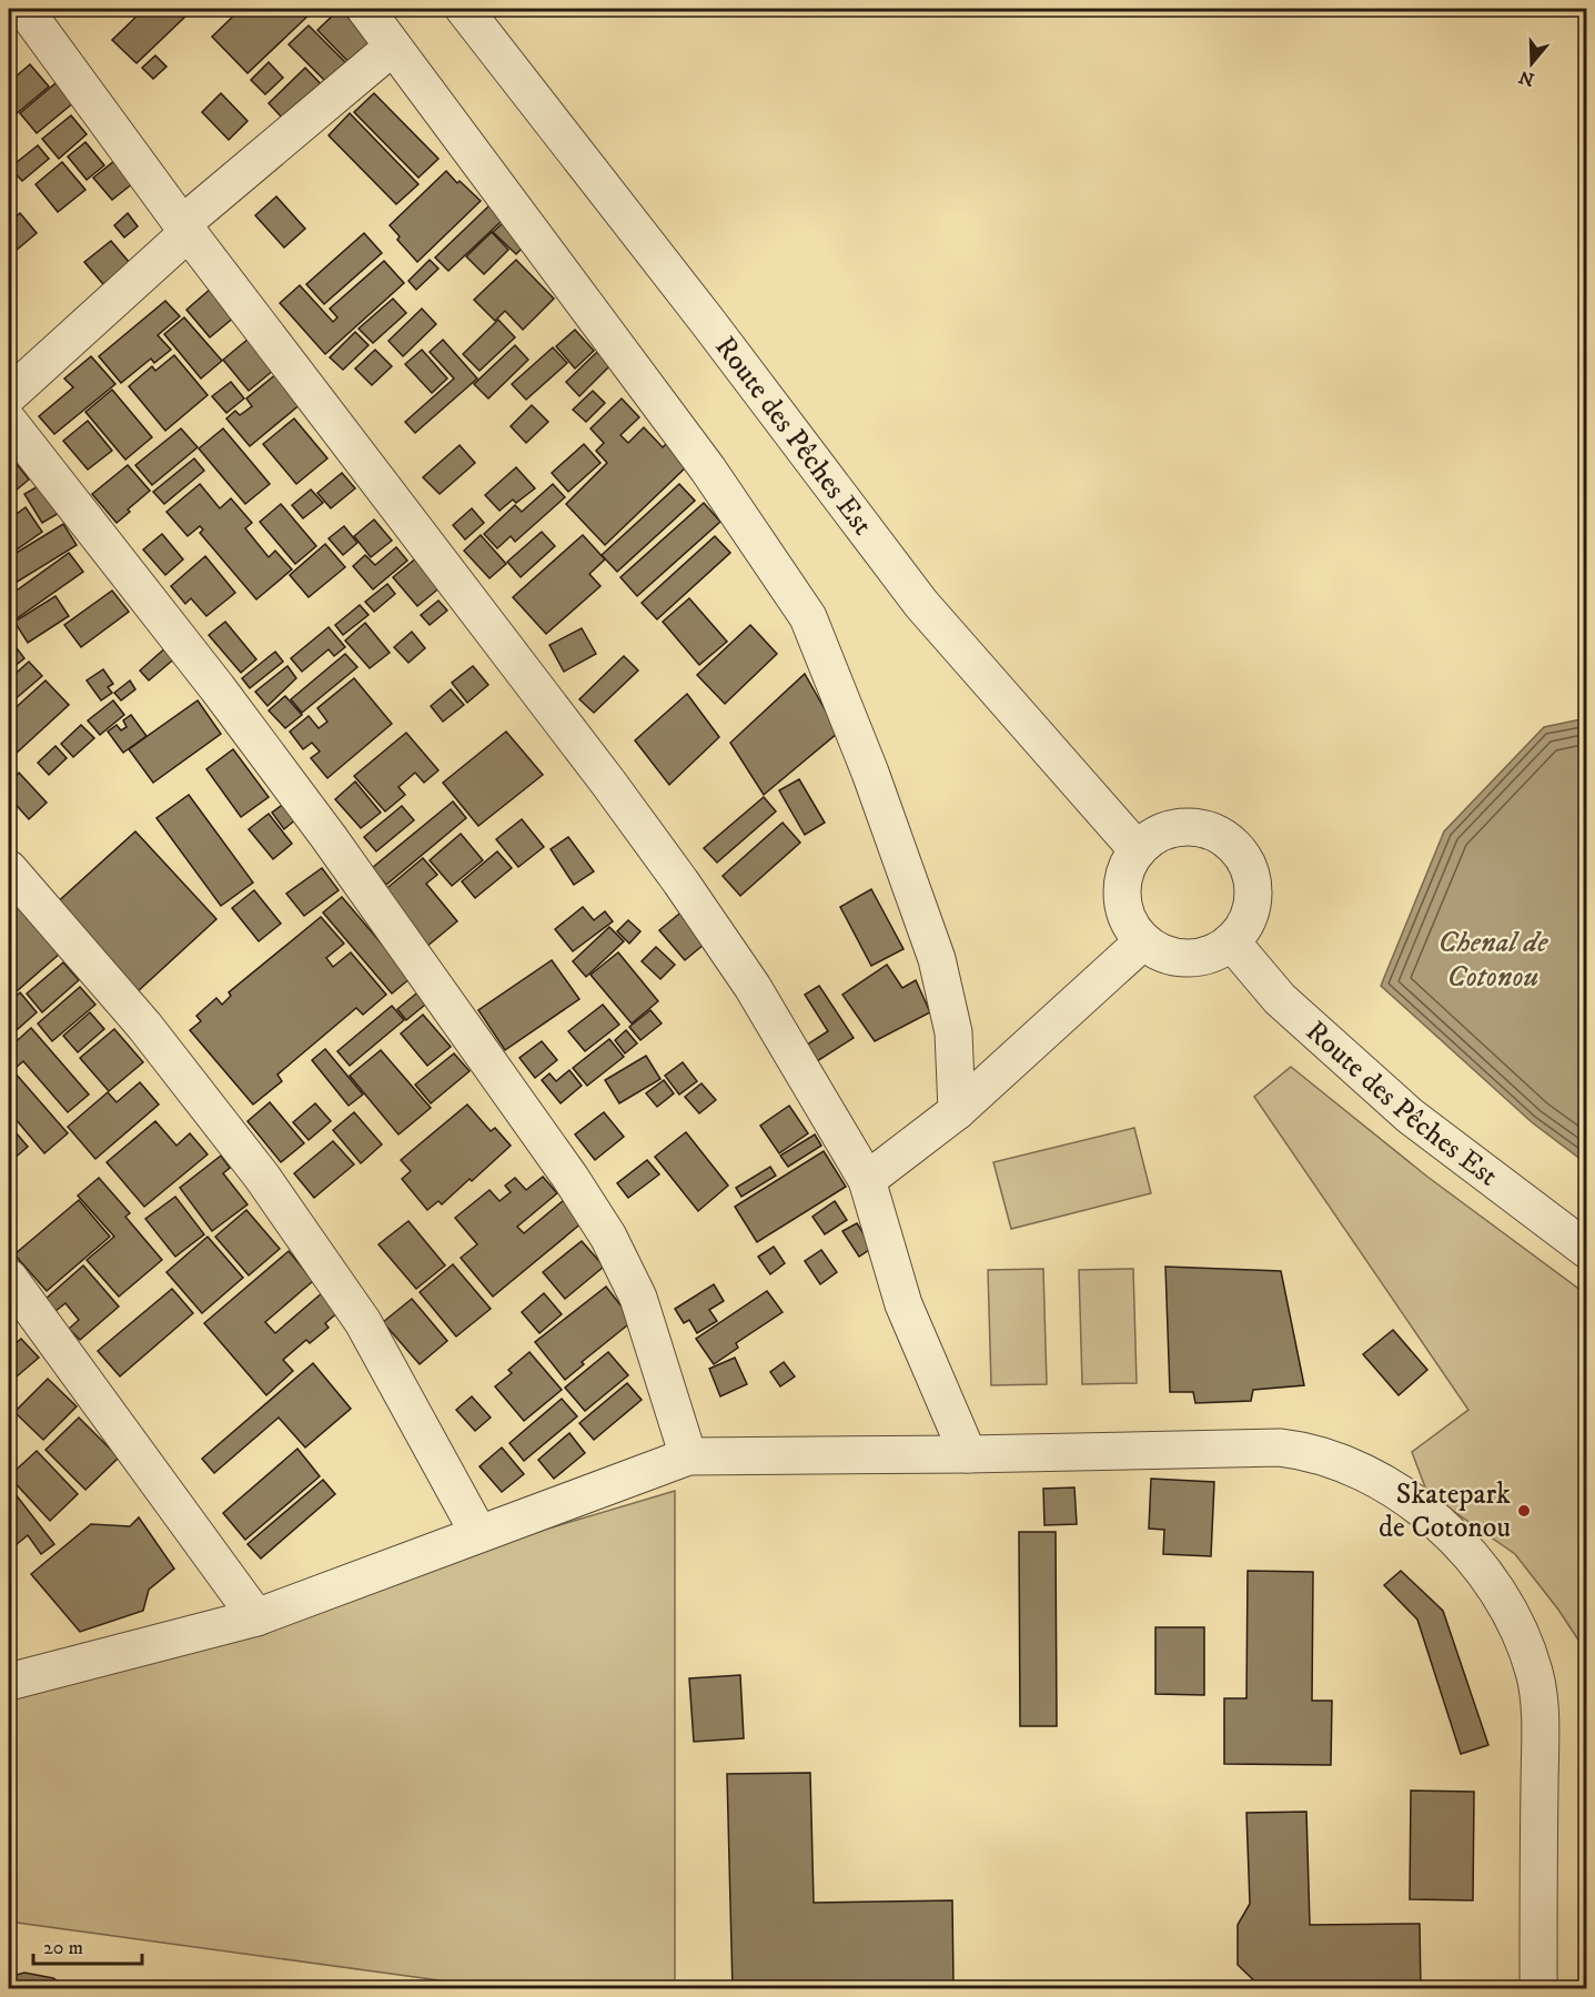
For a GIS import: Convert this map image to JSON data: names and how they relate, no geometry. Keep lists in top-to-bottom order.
{
  "streets": {
    "street": ["Route des Pêches Est"]
  },
  "water": ["Chenal de Cotonou"],
  "places": ["Skatepark de Cotonou"],
  "scale_bar": "20 m",
  "north": "bottom"
}
